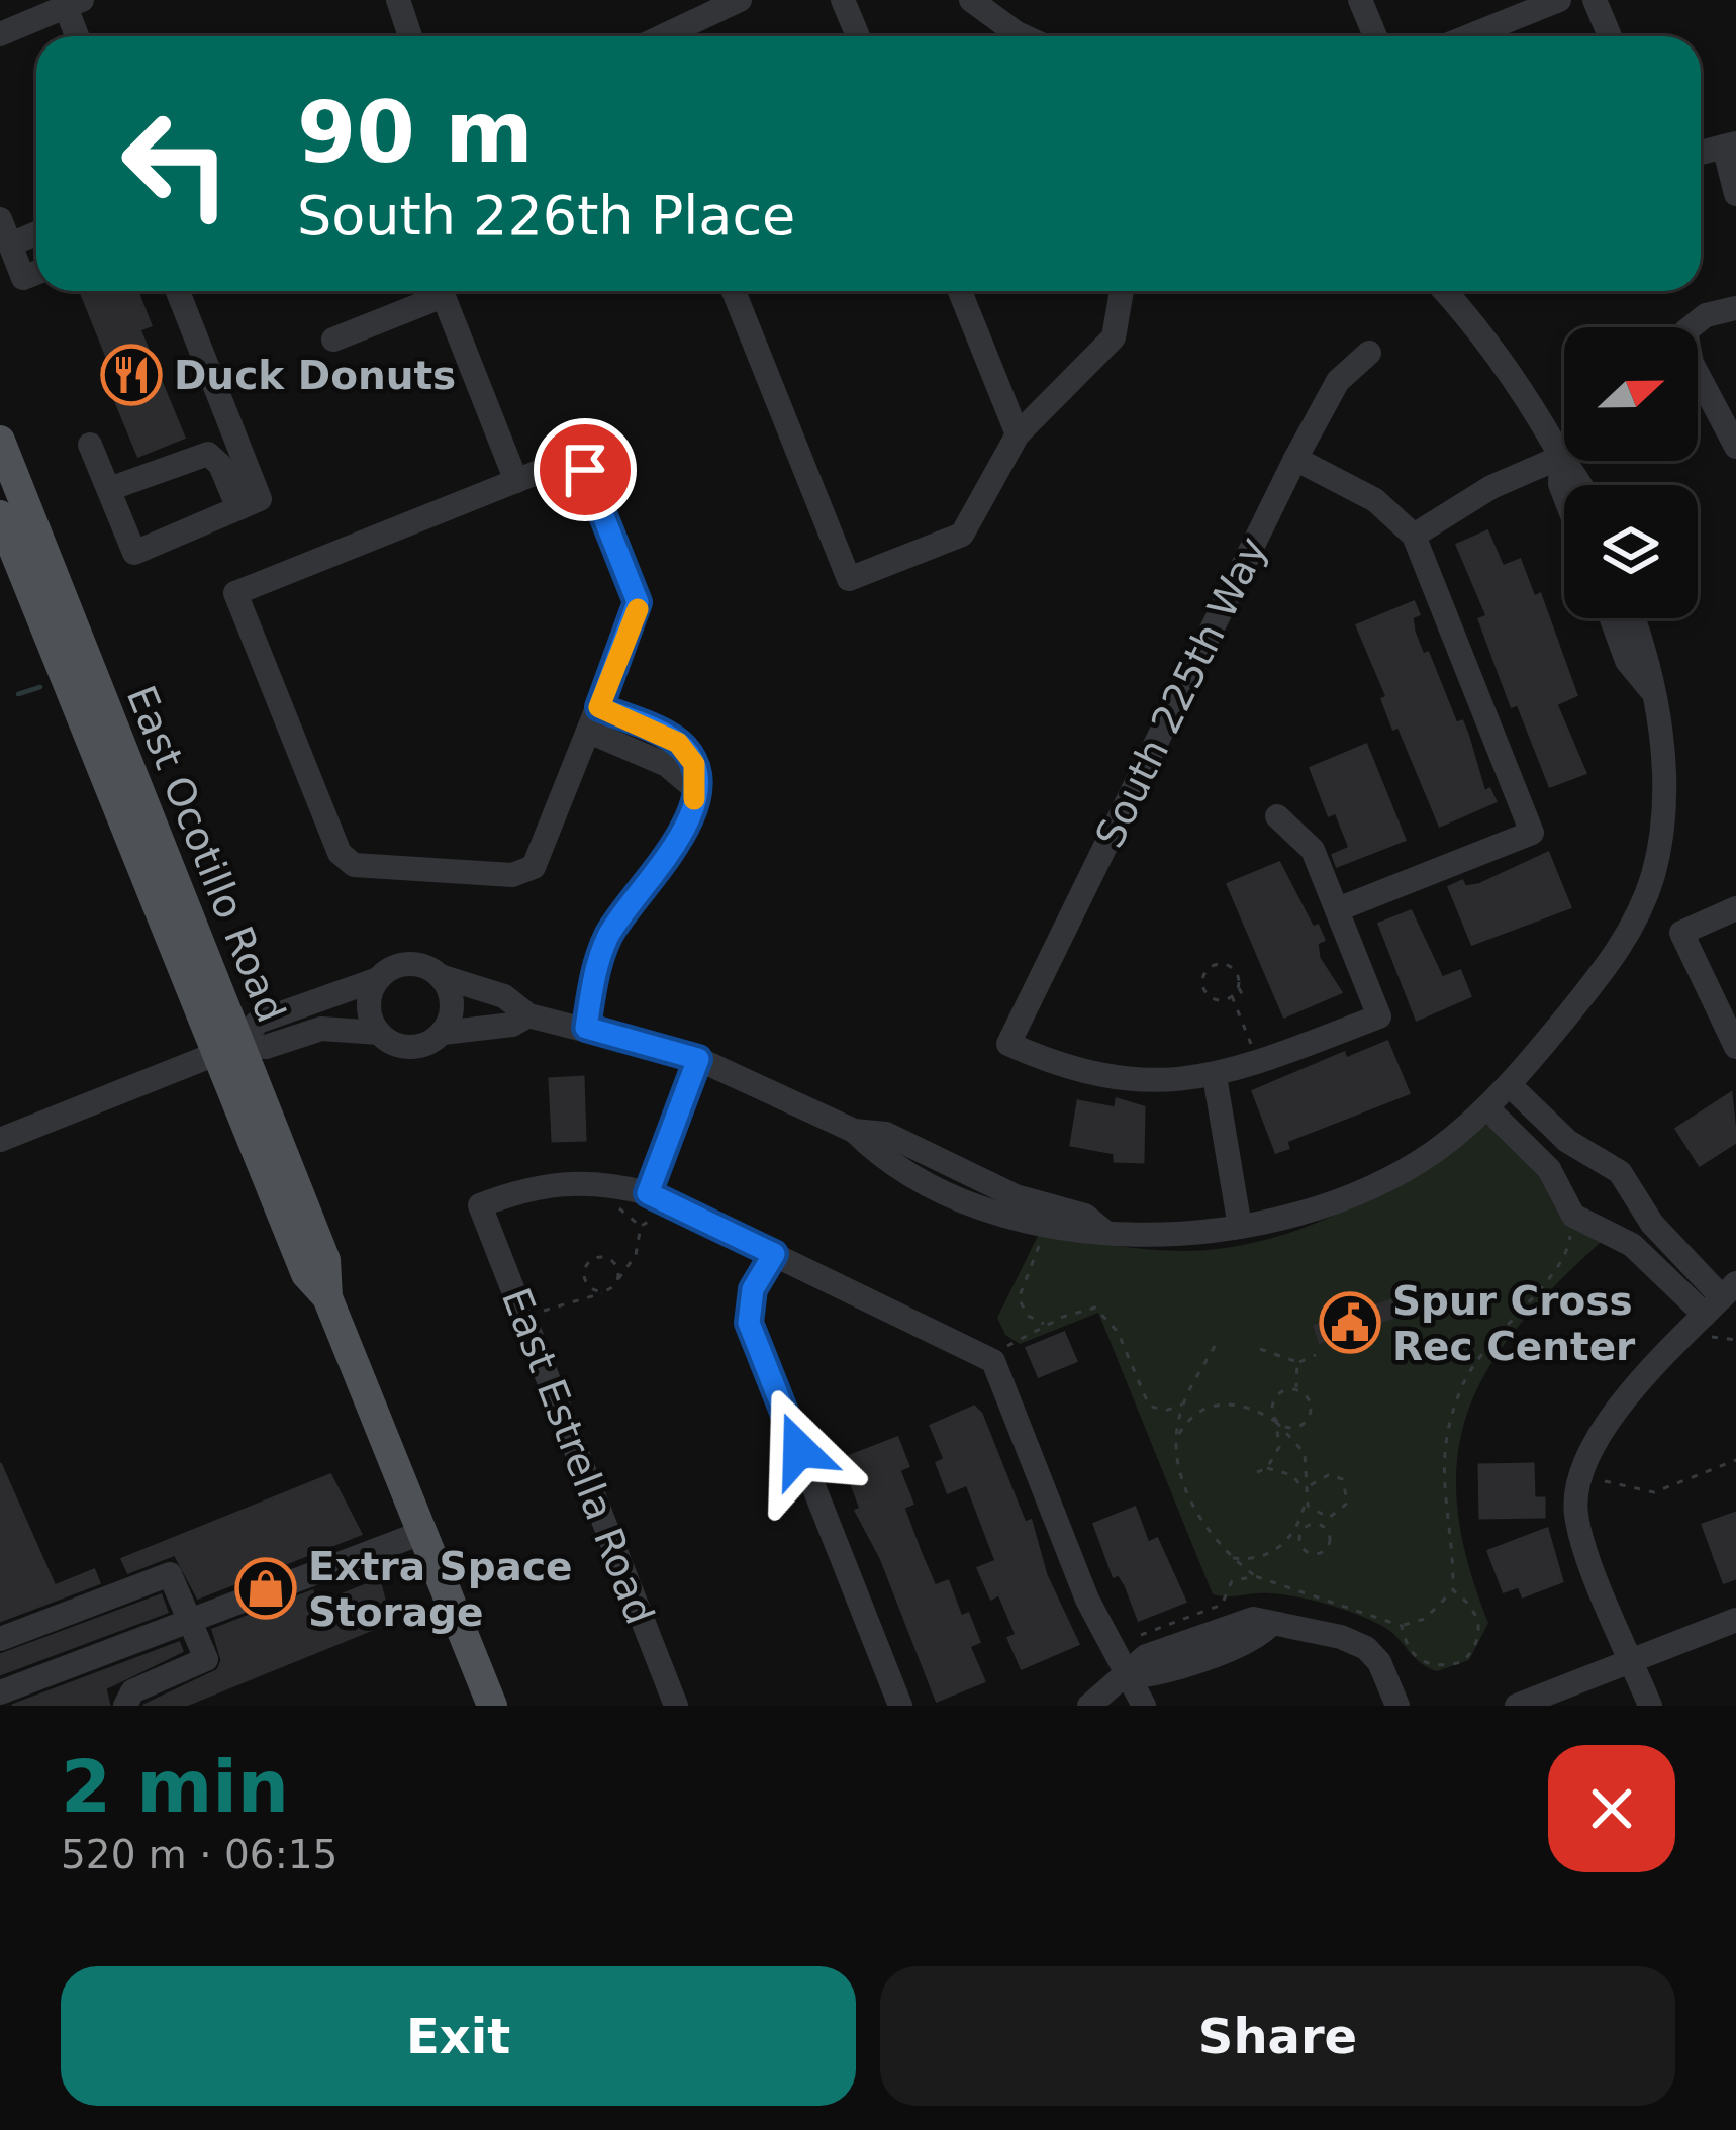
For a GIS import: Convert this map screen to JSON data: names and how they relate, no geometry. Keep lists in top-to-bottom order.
{
  "streets": {
    "main road": ["East Ocotillo Road"],
    "street": ["South 225th Way", "East Estrella Road"]
  },
  "places": {
    "restaurant": ["Duck Donuts"],
    "public building": ["Spur Cross Rec Center"],
    "shop": ["Extra Space Storage"]
  },
  "north": "right",
  "page": {
    "turn": ["90 m", "South 226th Place"],
    "heading": ["2 min", "520 m · 06:15"],
    "buttons": ["Exit", "Share"]
  }
}
